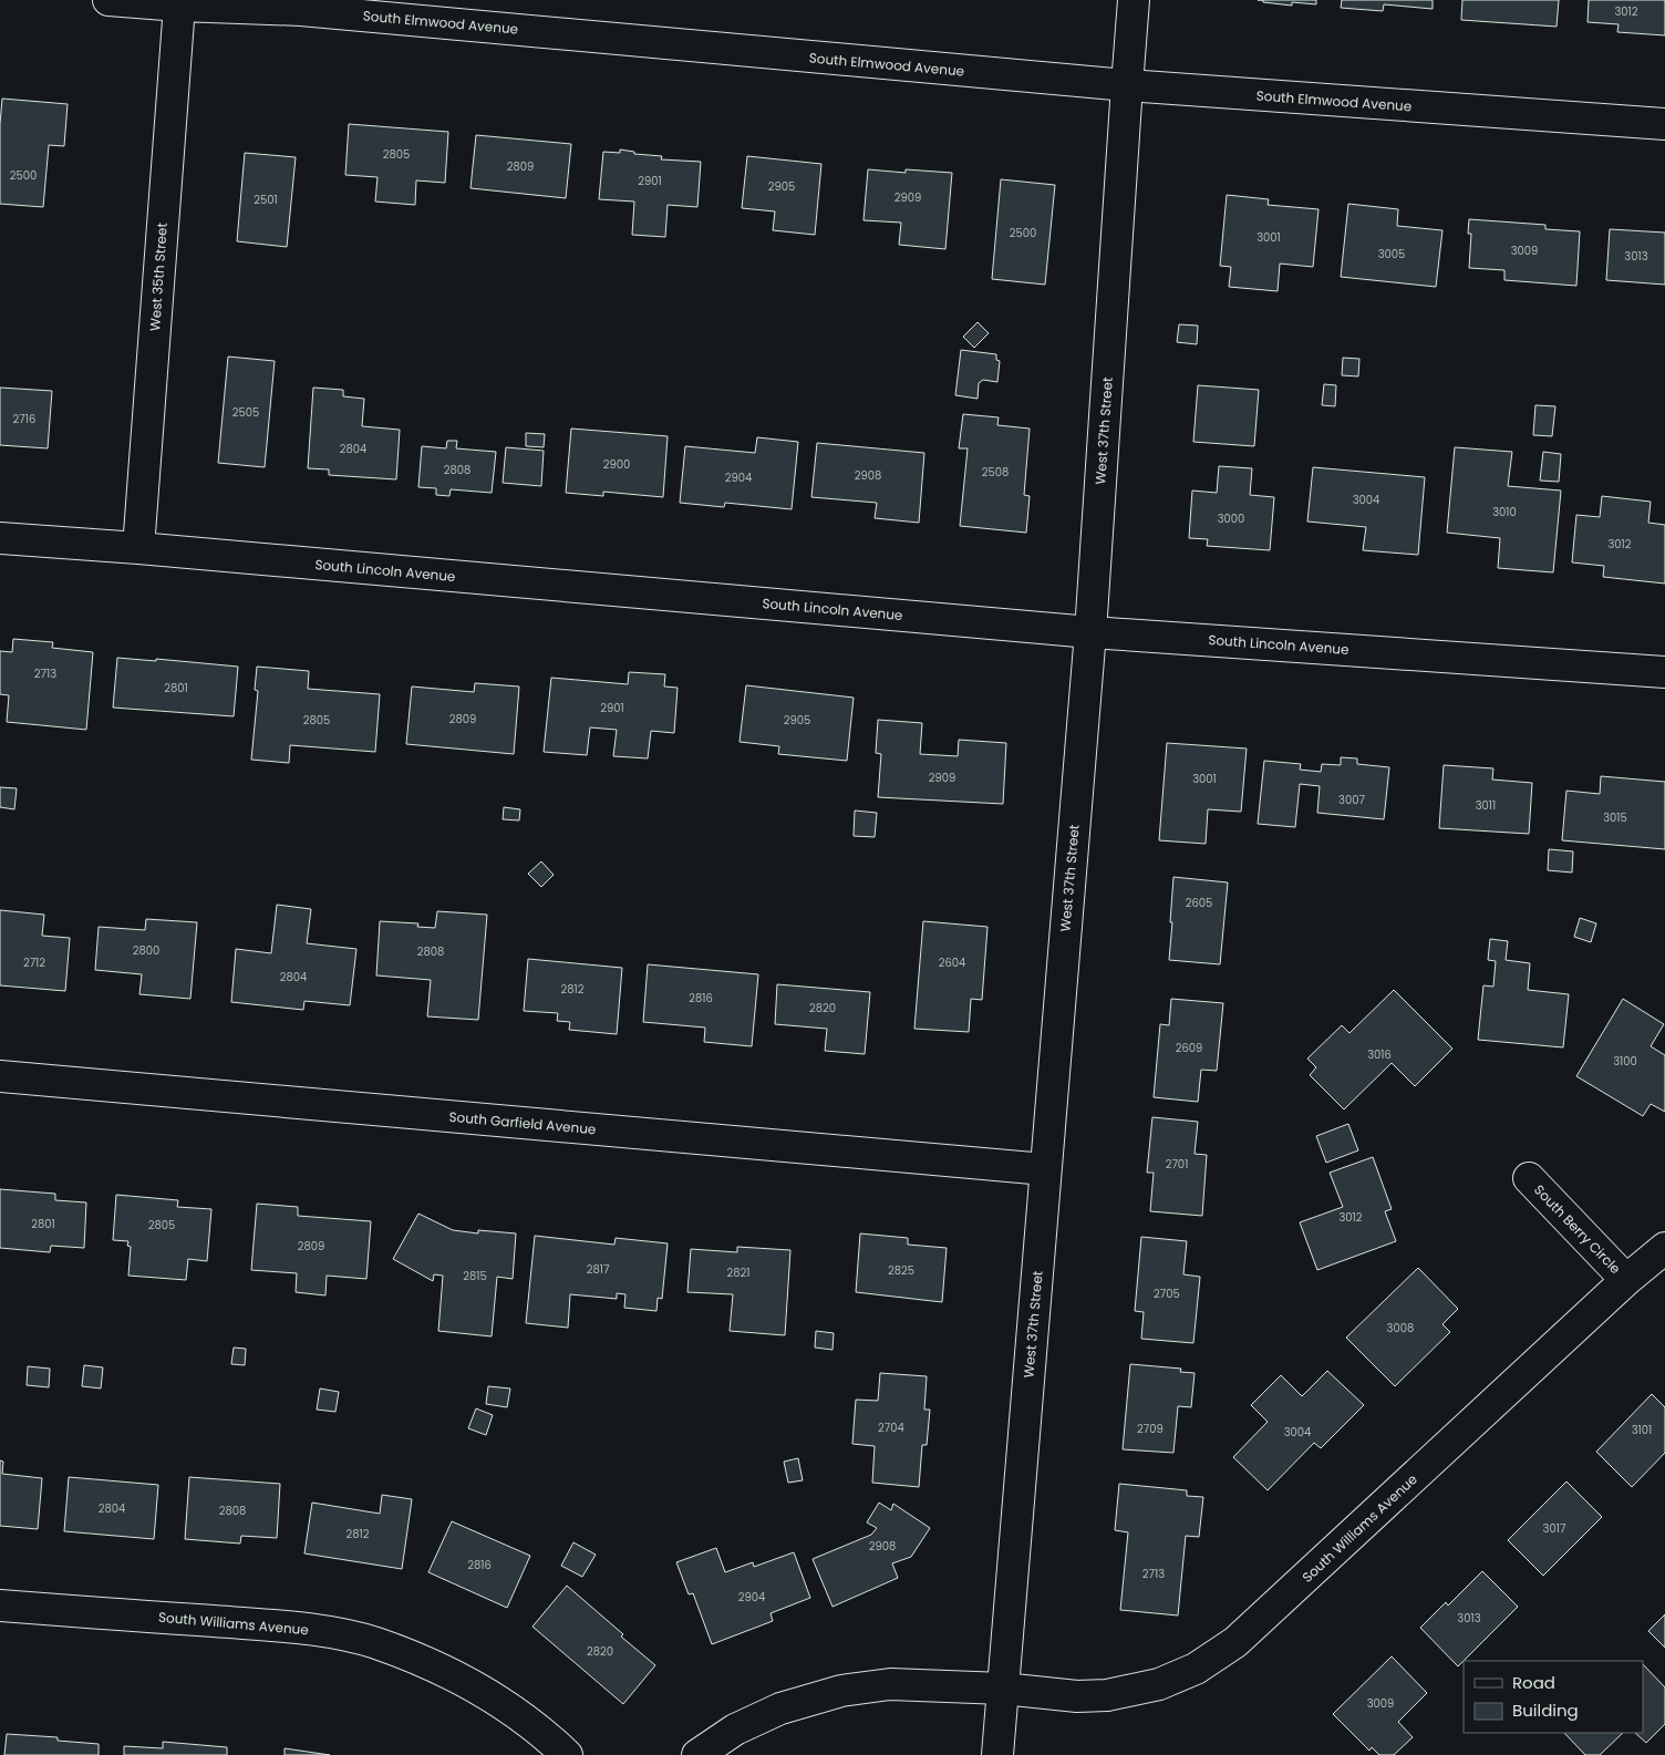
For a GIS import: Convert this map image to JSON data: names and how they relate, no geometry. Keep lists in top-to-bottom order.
{
  "streets": {
    "street": [
      "South Elmwood Avenue",
      "West 35th Street",
      "West 37th Street",
      "South Lincoln Avenue",
      "South Garfield Avenue",
      "South Berry Circle",
      "South Williams Avenue"
    ]
  },
  "crossings": [
    ["South Elmwood Avenue", "West 35th Street"],
    ["South Elmwood Avenue", "West 37th Street"],
    ["West 35th Street", "South Lincoln Avenue"],
    ["West 37th Street", "South Lincoln Avenue"],
    ["West 37th Street", "South Garfield Avenue"],
    ["West 37th Street", "South Williams Avenue"],
    ["South Berry Circle", "South Williams Avenue"]
  ],
  "house_numbers": [
    "3012",
    "2805",
    "2809",
    "2500",
    "2901",
    "2905",
    "2909",
    "2501",
    "2500",
    "3001",
    "3009",
    "3005",
    "3013",
    "2505",
    "2716",
    "2804",
    "2900",
    "2808",
    "2508",
    "2908",
    "2904",
    "3004",
    "3010",
    "3000",
    "3012",
    "2713",
    "2801",
    "2901",
    "2809",
    "2805",
    "2905",
    "2909",
    "3001",
    "3007",
    "3011",
    "3015",
    "2605",
    "2800",
    "2808",
    "2712",
    "2604",
    "2804",
    "2812",
    "2816",
    "2820",
    "2609",
    "3016",
    "3100",
    "2701",
    "3012",
    "2801",
    "2805",
    "2809",
    "2817",
    "2825",
    "2821",
    "2815",
    "2705",
    "3008",
    "2704",
    "2709",
    "3101",
    "3004",
    "2804",
    "2808",
    "3017",
    "2812",
    "2908",
    "2816",
    "2713",
    "2904",
    "3013",
    "2820",
    "3009"
  ],
  "legend": ["Road", "Building"]
}
